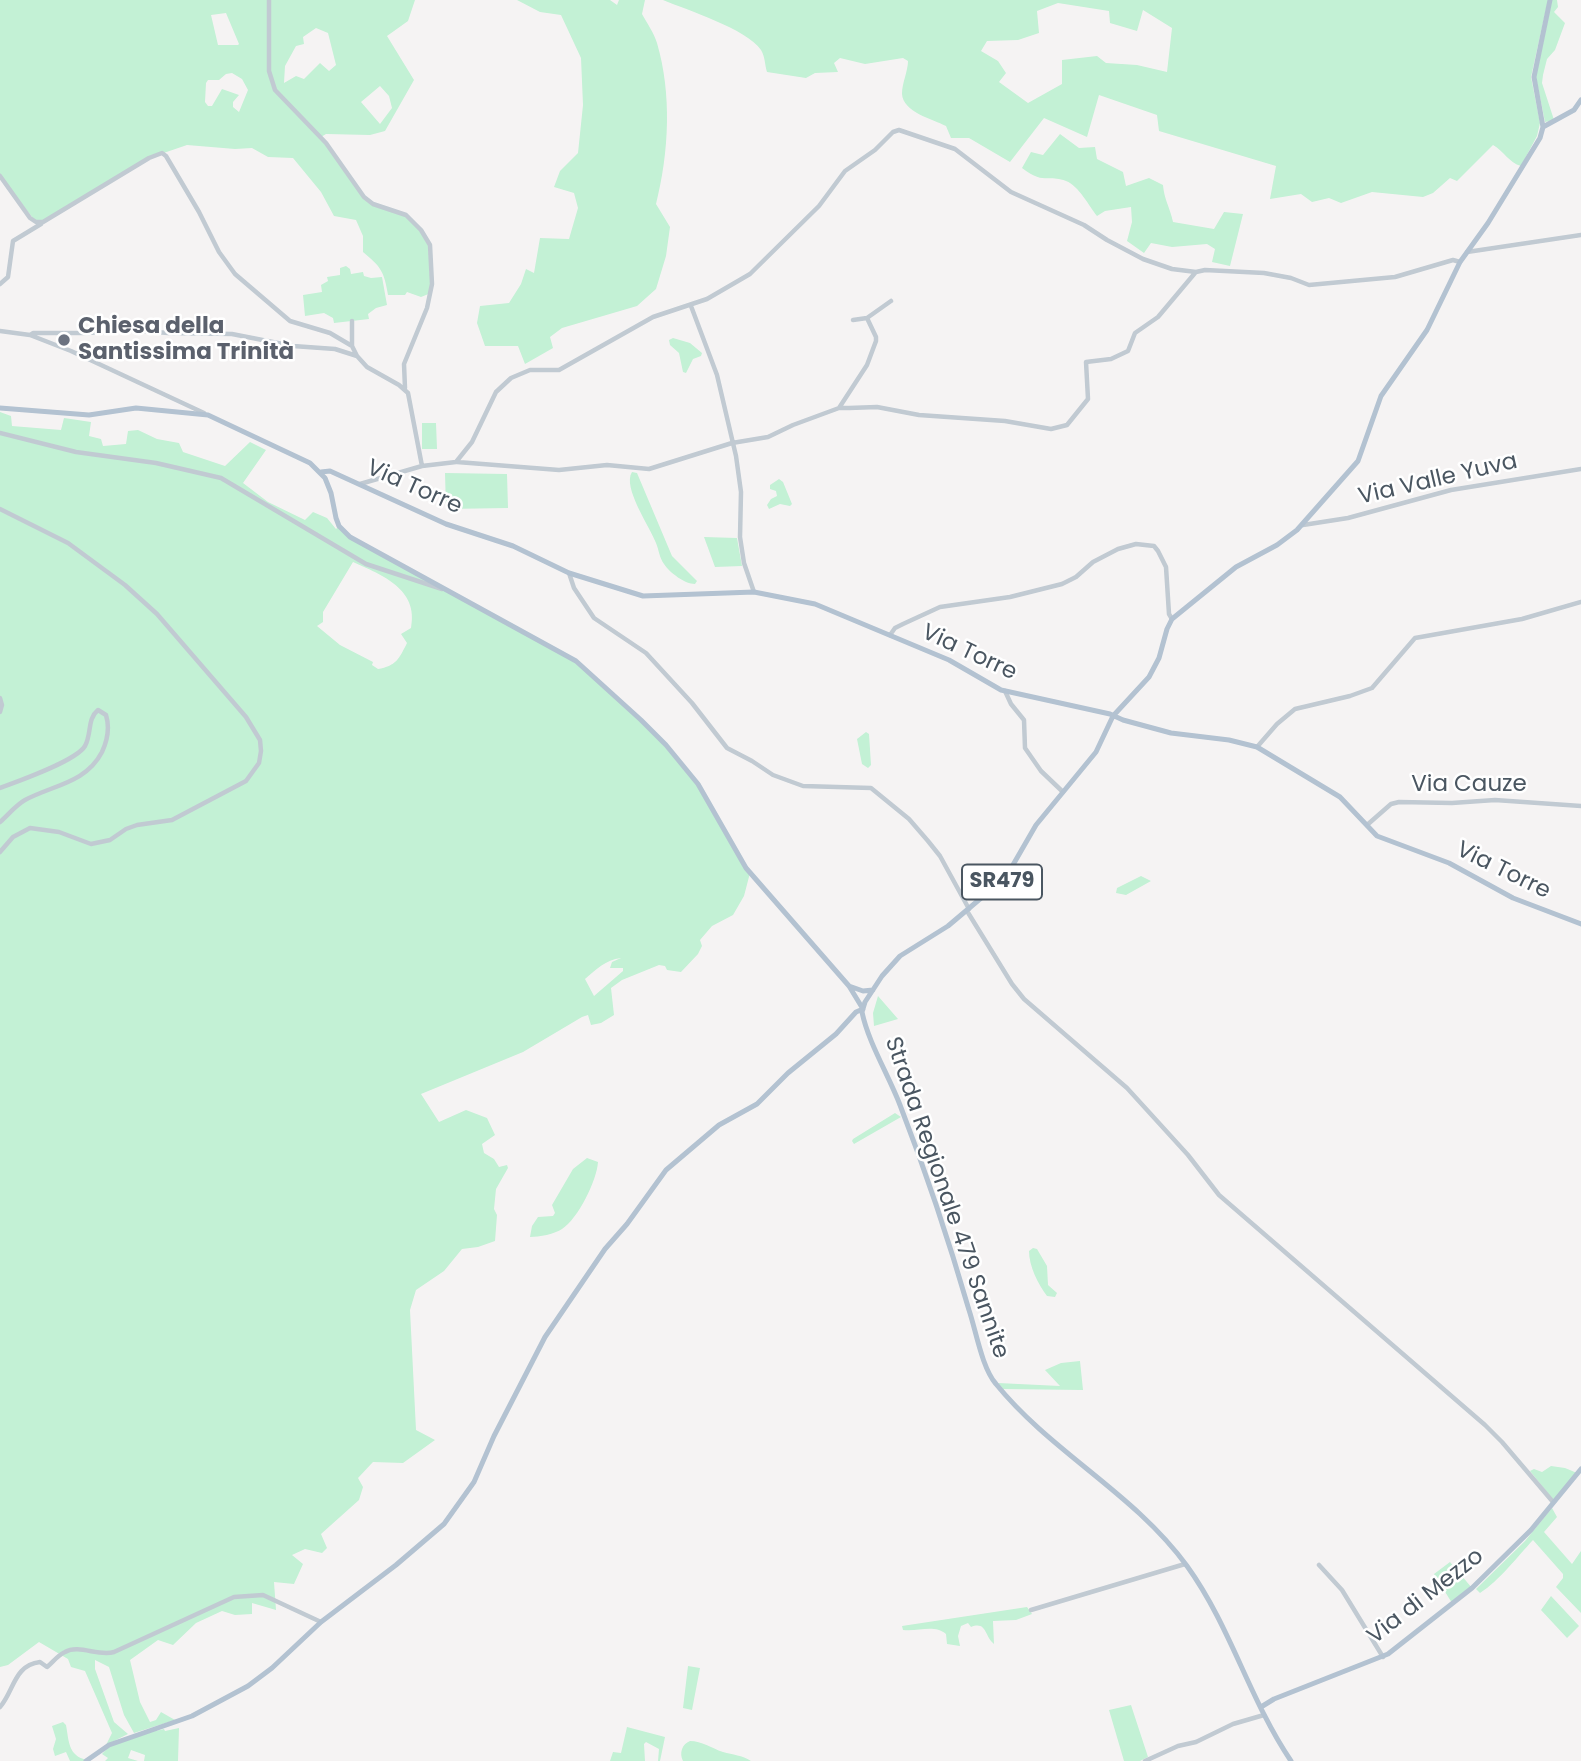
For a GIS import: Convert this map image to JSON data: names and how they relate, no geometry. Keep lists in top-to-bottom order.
{
  "streets": {
    "main road": [
      "Via Torre",
      "SR479",
      "Strada Regionale 479 Sannite",
      "Via di Mezzo"
    ],
    "street": ["Via Valle Yuva", "Via Cauze"]
  },
  "crossings": [
    ["Via Torre", "Via Cauze"],
    ["Via Torre", "SR479"],
    ["Via Torre", "Strada Regionale 479 Sannite"],
    ["SR479", "Strada Regionale 479 Sannite"],
    ["Strada Regionale 479 Sannite", "Via di Mezzo"]
  ],
  "places": ["Chiesa della Santissima Trinità"]
}
